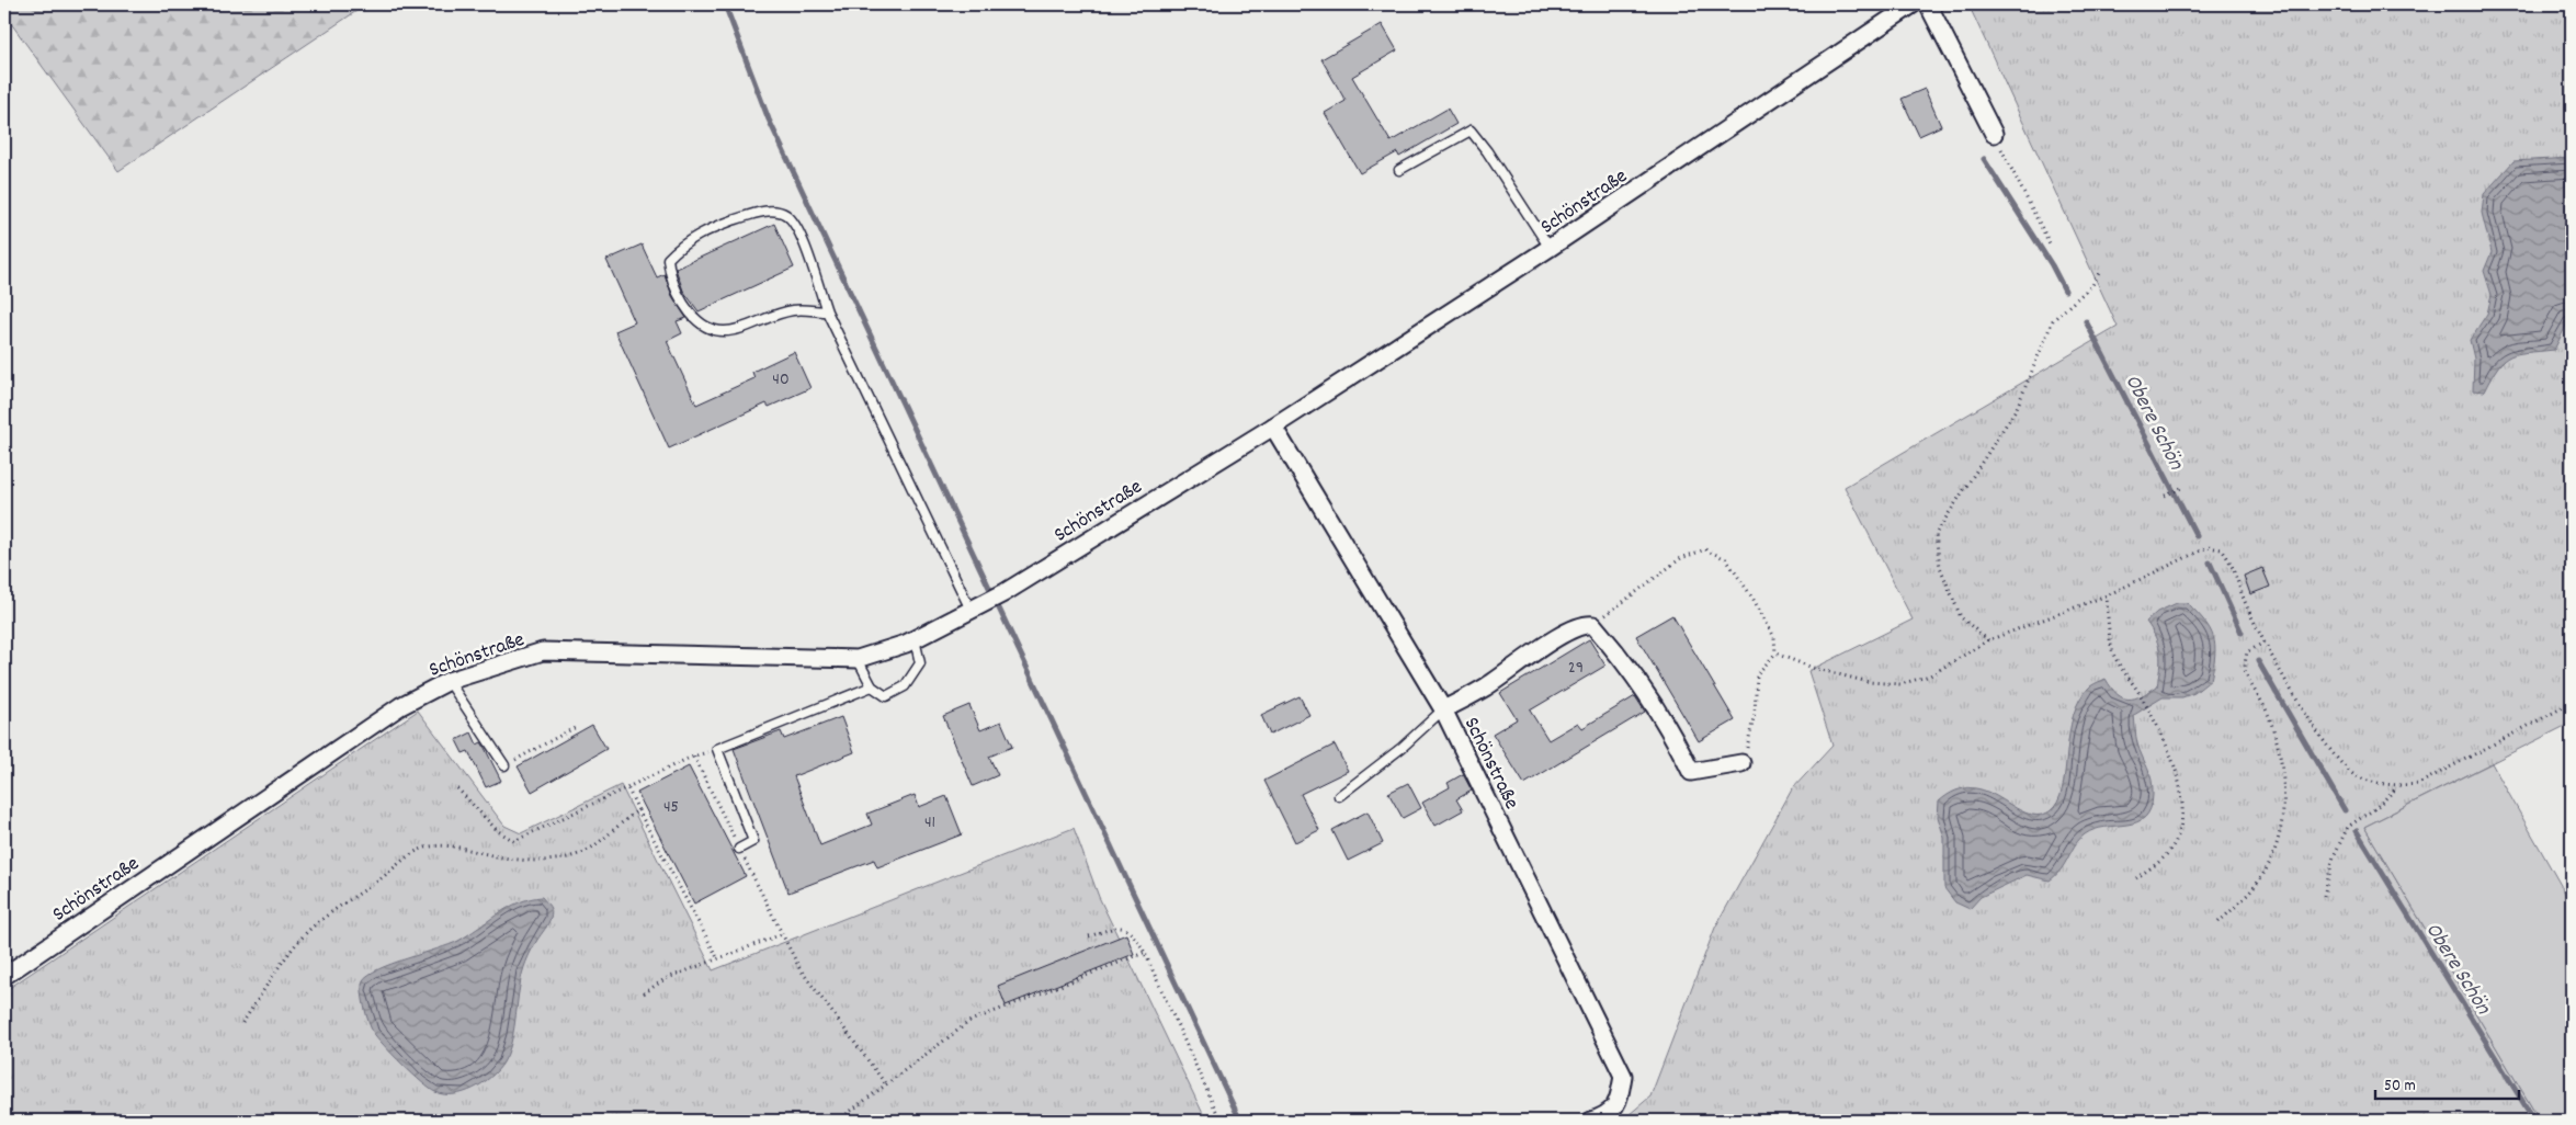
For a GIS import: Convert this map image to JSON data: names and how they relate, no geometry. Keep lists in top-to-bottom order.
{
  "streets": {
    "street": ["Schönstraße"]
  },
  "water": ["Obere Schön"],
  "house_numbers": [
    "40",
    "29",
    "45",
    "41"
  ],
  "scale_bar": "50 m"
}
